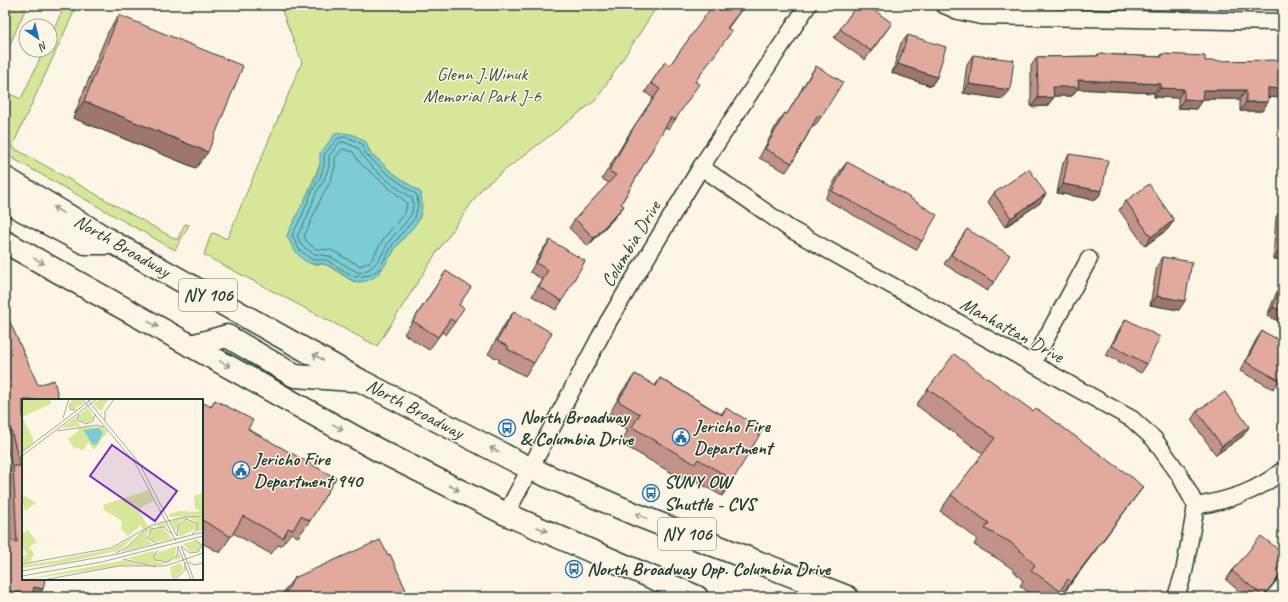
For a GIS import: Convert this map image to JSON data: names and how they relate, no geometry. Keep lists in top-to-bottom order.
{
  "streets": {
    "main road": ["North Broadway", "NY 106"],
    "street": ["Columbia Drive", "Manhattan Drive"]
  },
  "crossings": [
    ["Columbia Drive", "North Broadway"],
    ["Columbia Drive", "NY 106"],
    ["Columbia Drive", "Manhattan Drive"]
  ],
  "parks": ["Glenn J.Winuk Memorial Park J-6"],
  "places": {
    "bus stop": ["North Broadway & Columbia Drive", "SUNY OW Shuttle - CVS", "North Broadway Opp. Columbia Drive"],
    "public building": ["Jericho Fire Department", "Jericho Fire Department 940"]
  },
  "north": "bottom right"
}
